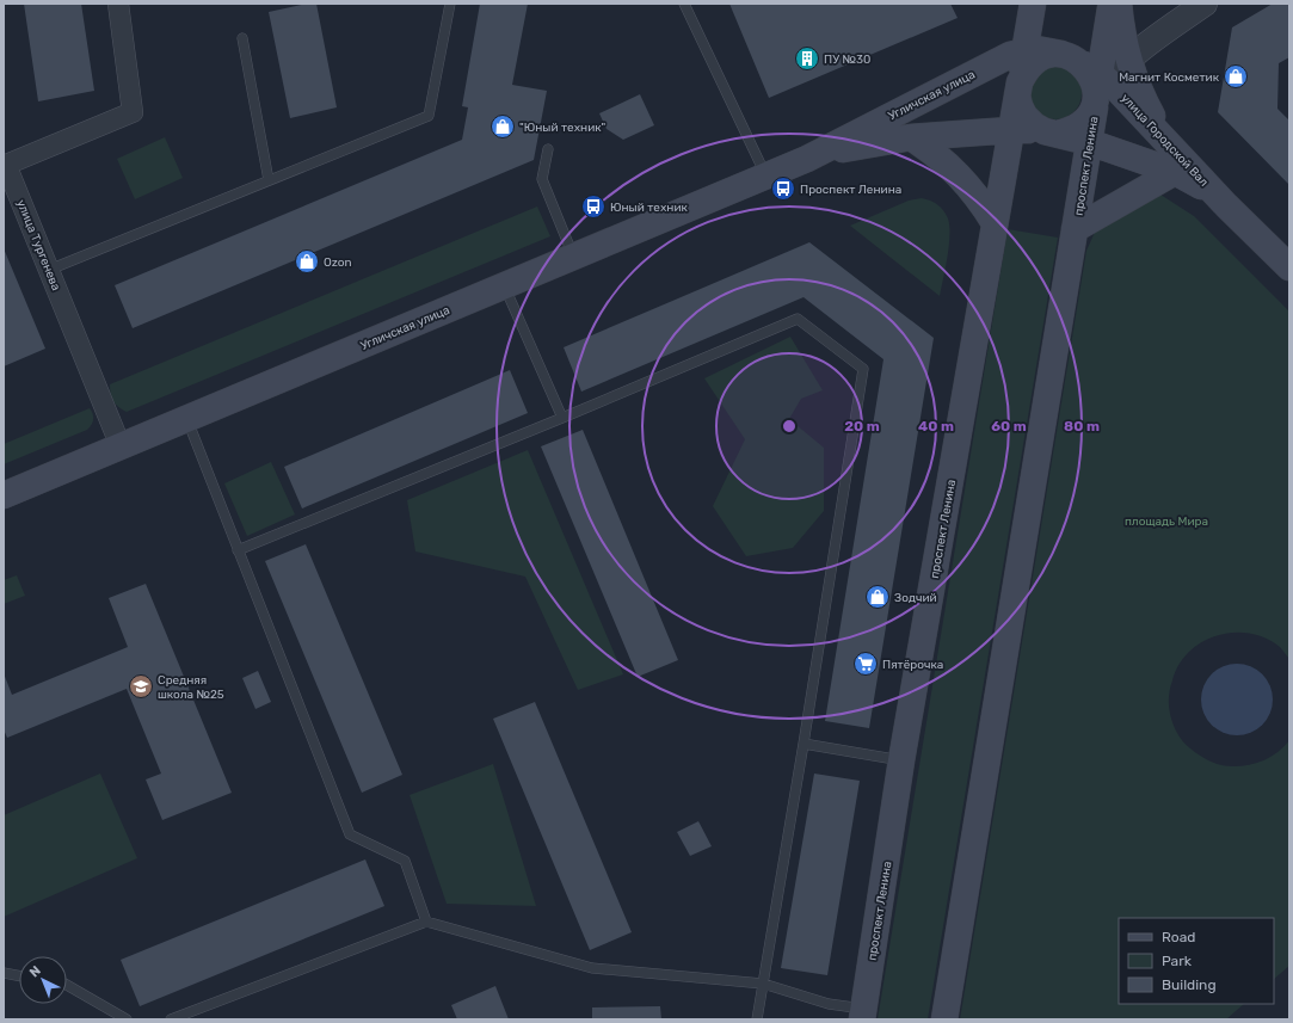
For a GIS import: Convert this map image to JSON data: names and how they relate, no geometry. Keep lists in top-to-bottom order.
{
  "streets": {
    "main road": ["Угличская улица", "улица Городской Вал", "проспект Ленина"],
    "street": ["улица Тургенева"]
  },
  "crossings": [
    ["Угличская улица", "улица Городской Вал"],
    ["Угличская улица", "проспект Ленина"],
    ["Угличская улица", "улица Тургенева"],
    ["улица Городской Вал", "проспект Ленина"]
  ],
  "parks": ["площадь Мира"],
  "places": {
    "building": ["ПУ №30"],
    "shop": [
      "Магнит Косметик",
      "\"Юный техник\"",
      "Ozon",
      "Зодчий"
    ],
    "bus stop": ["Проспект Ленина", "Юный техник"],
    "supermarket": ["Пятёрочка"],
    "school or university": ["Средняя школа №25"]
  },
  "legend": ["Road", "Park", "Building"],
  "north": "top left",
  "rings": [
    "20 m",
    "40 m",
    "60 m",
    "80 m"
  ]
}
